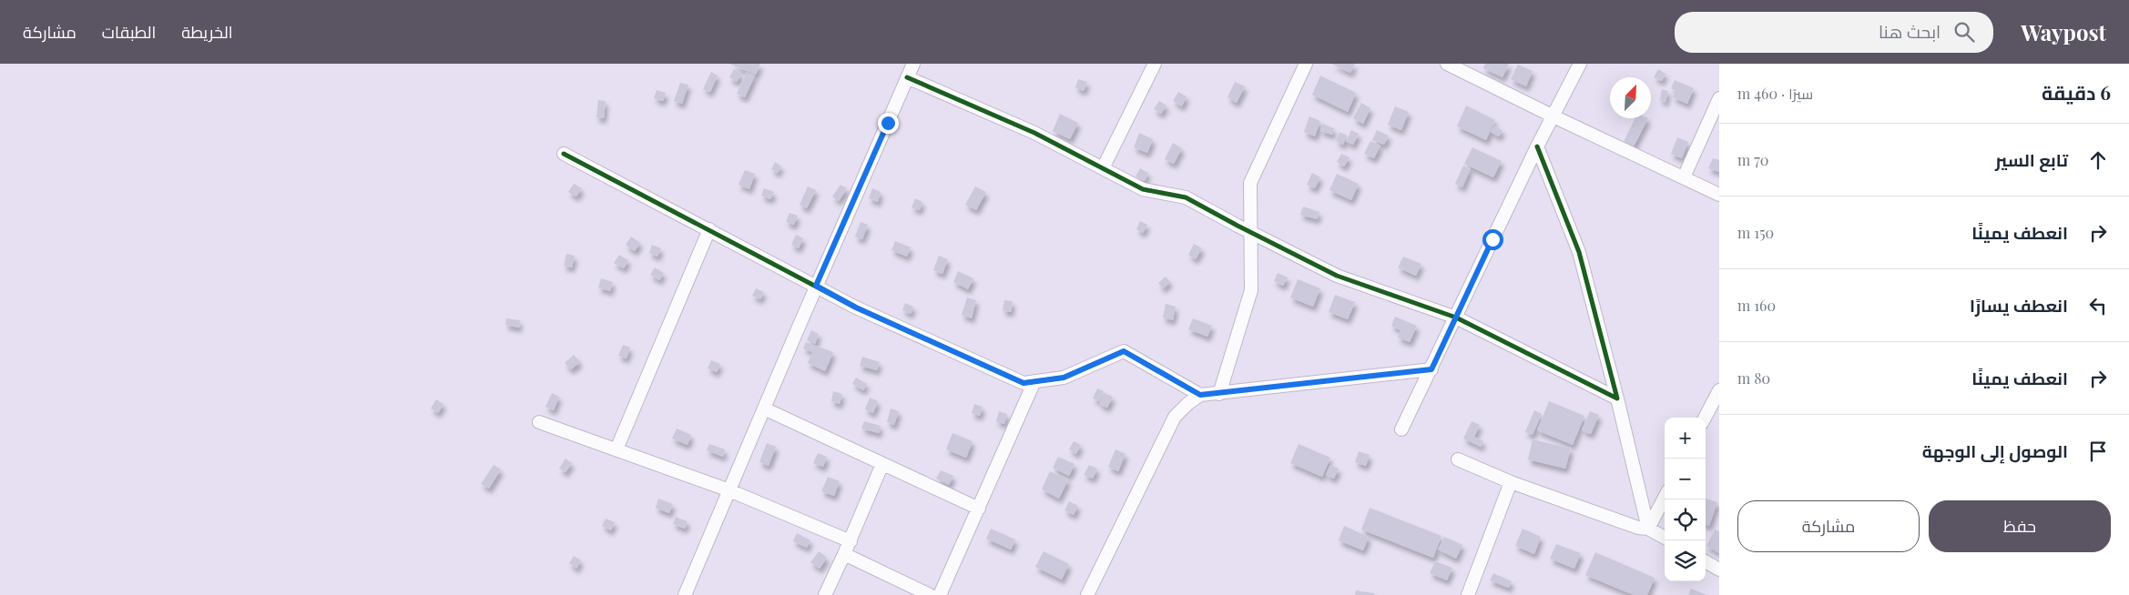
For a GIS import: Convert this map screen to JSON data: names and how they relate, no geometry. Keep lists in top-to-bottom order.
{
  "north": "top right",
  "page": {
    "header": "Waypost",
    "search": "ابحث هنا",
    "nav": ["الخريطة", "الطبقات", "مشاركة"],
    "heading": ["6 دقيقة", "سيرًا · 460 m"],
    "list": [
      ["تابع السير", "70 m"],
      ["انعطف يمينًا", "150 m"],
      ["انعطف يسارًا", "160 m"],
      ["انعطف يمينًا", "80 m"],
      "الوصول إلى الوجهة"
    ],
    "map_buttons": ["+", "−"],
    "buttons": ["حفظ", "مشاركة"]
  }
}
